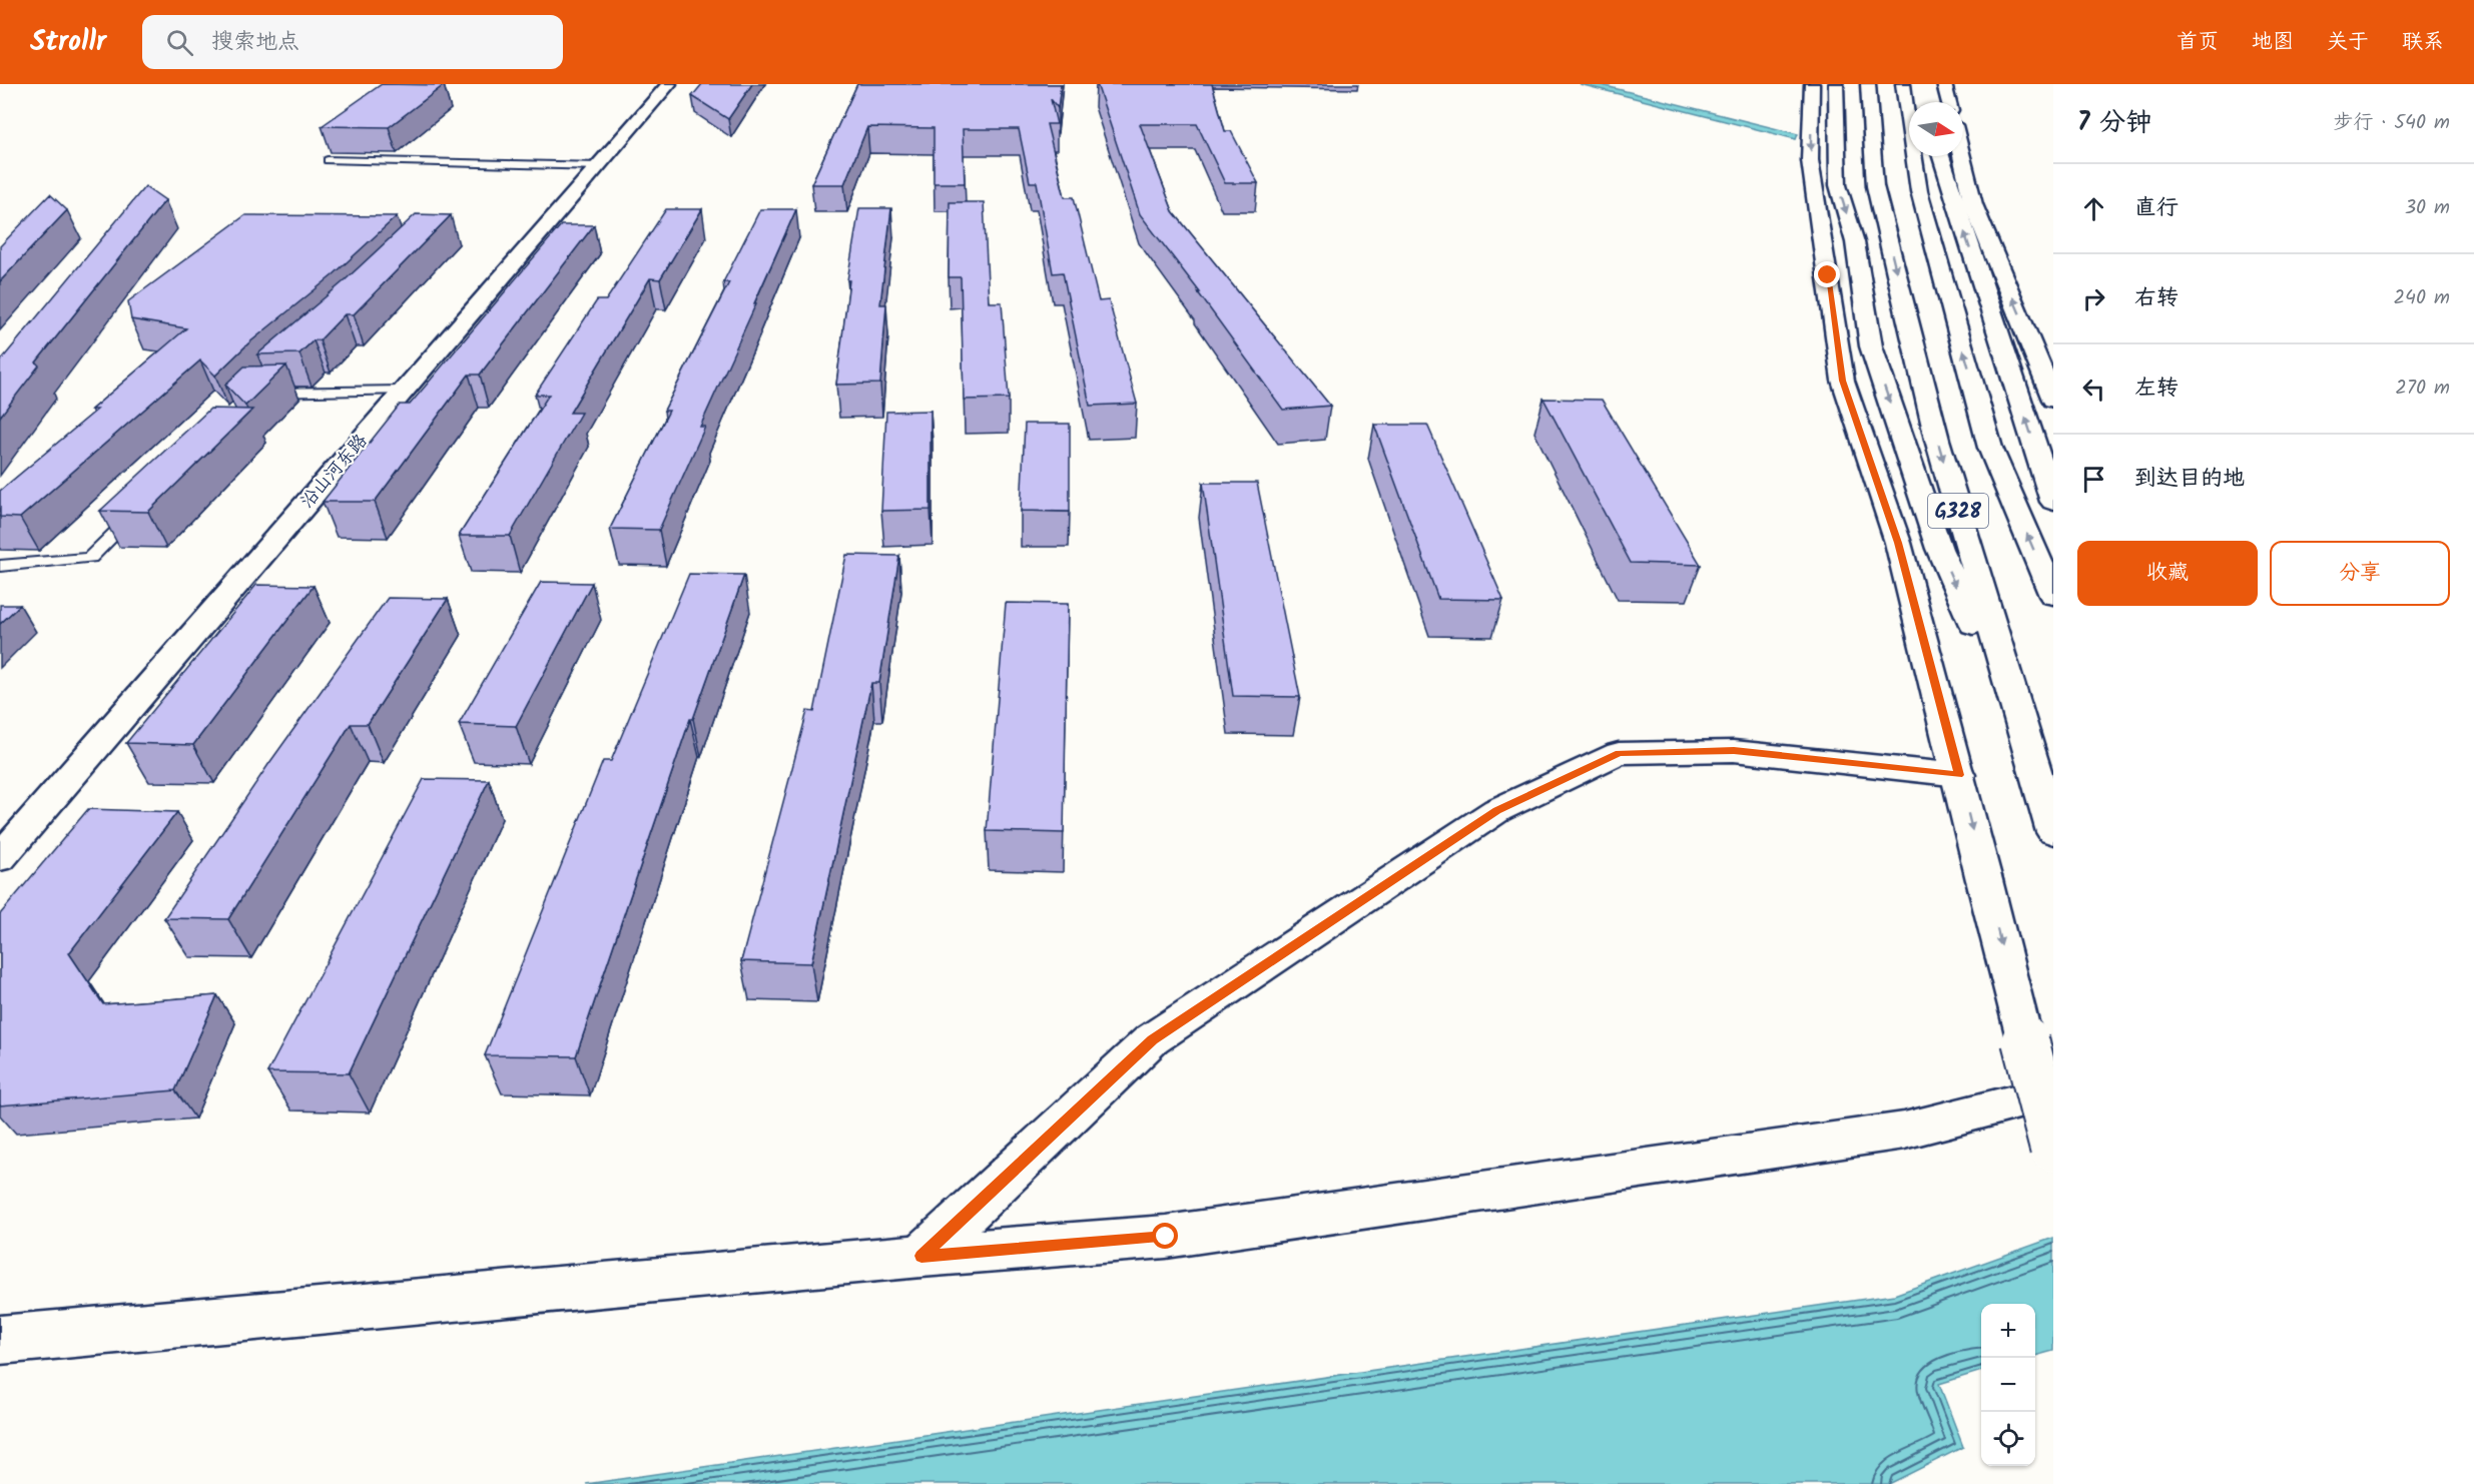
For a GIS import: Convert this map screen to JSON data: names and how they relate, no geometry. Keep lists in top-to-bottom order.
{
  "streets": {
    "main road": ["沿山河东路", "G328"]
  },
  "north": "right",
  "page": {
    "header": "Strollr",
    "search": "搜索地点",
    "nav": [
      "首页",
      "地图",
      "关于",
      "联系"
    ],
    "heading": ["7 分钟", "步行 · 540 m"],
    "list": [
      ["直行", "30 m"],
      ["右转", "240 m"],
      ["左转", "270 m"],
      "到达目的地"
    ],
    "buttons": ["收藏", "分享"],
    "map_buttons": ["+", "−"]
  }
}
